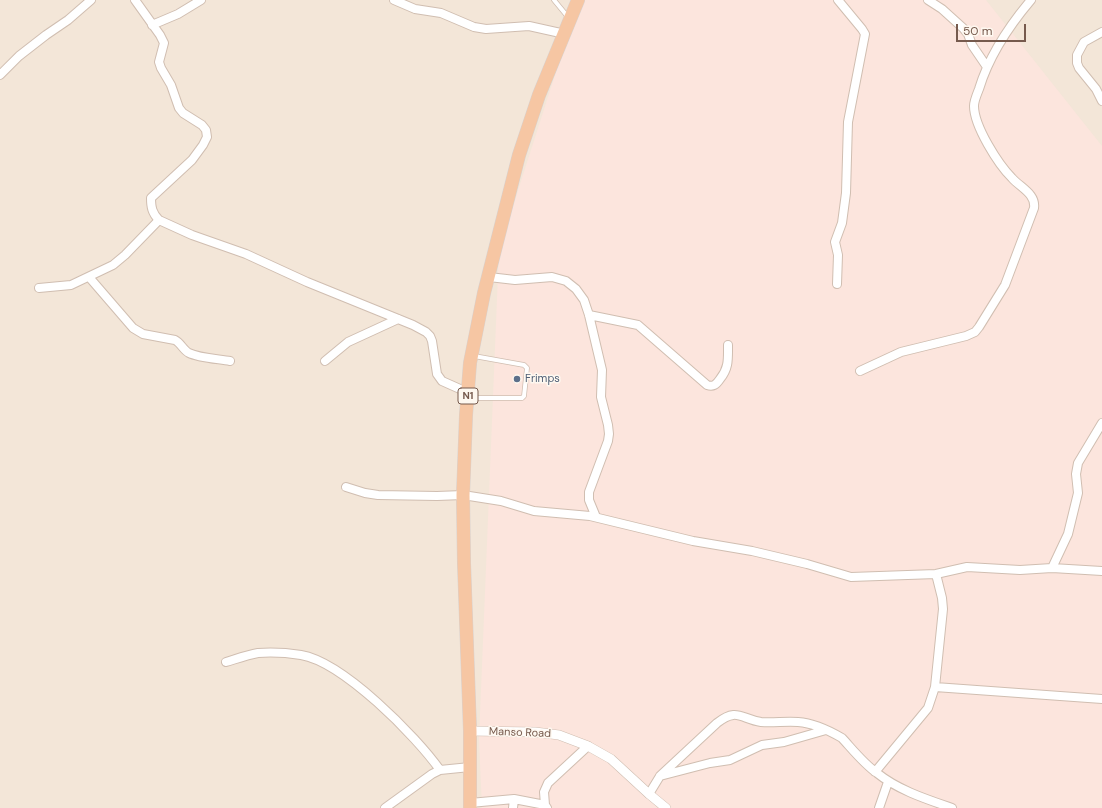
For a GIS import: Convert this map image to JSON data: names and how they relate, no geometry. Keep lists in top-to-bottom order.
{
  "streets": {
    "highway": ["N1"],
    "street": ["Manso Road"]
  },
  "crossings": [
    ["N1", "Manso Road"]
  ],
  "places": ["Frimps"],
  "scale_bar": "50 m"
}
